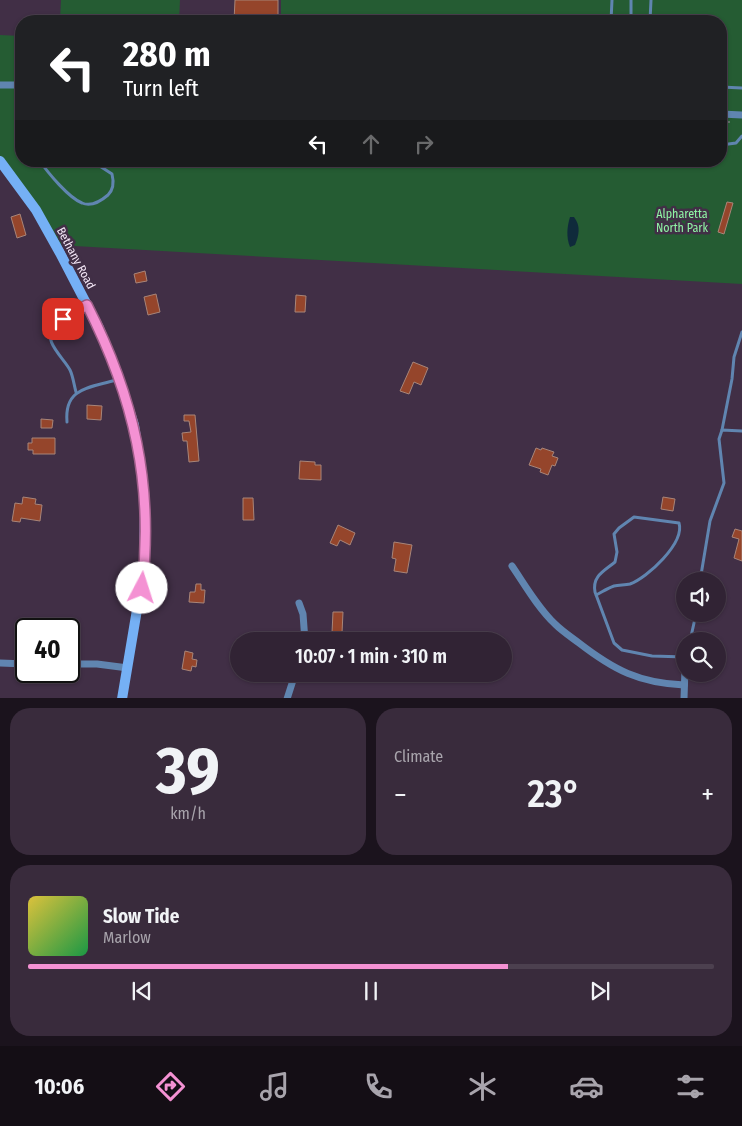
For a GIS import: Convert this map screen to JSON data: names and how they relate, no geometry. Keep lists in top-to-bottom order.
{
  "streets": {
    "street": ["Bethany Road"]
  },
  "parks": ["Alpharetta North Park"],
  "page": {
    "turn": ["280 m", "Turn left"],
    "limit": "40",
    "trip": "10:07 · 1 min · 310 m",
    "tile": [
      ["39", "km/h"],
      "Climate"
    ],
    "heat": ["−", "23°", "+"],
    "song": ["Slow Tide", "Marlow"],
    "tabs": "10:06"
  }
}
